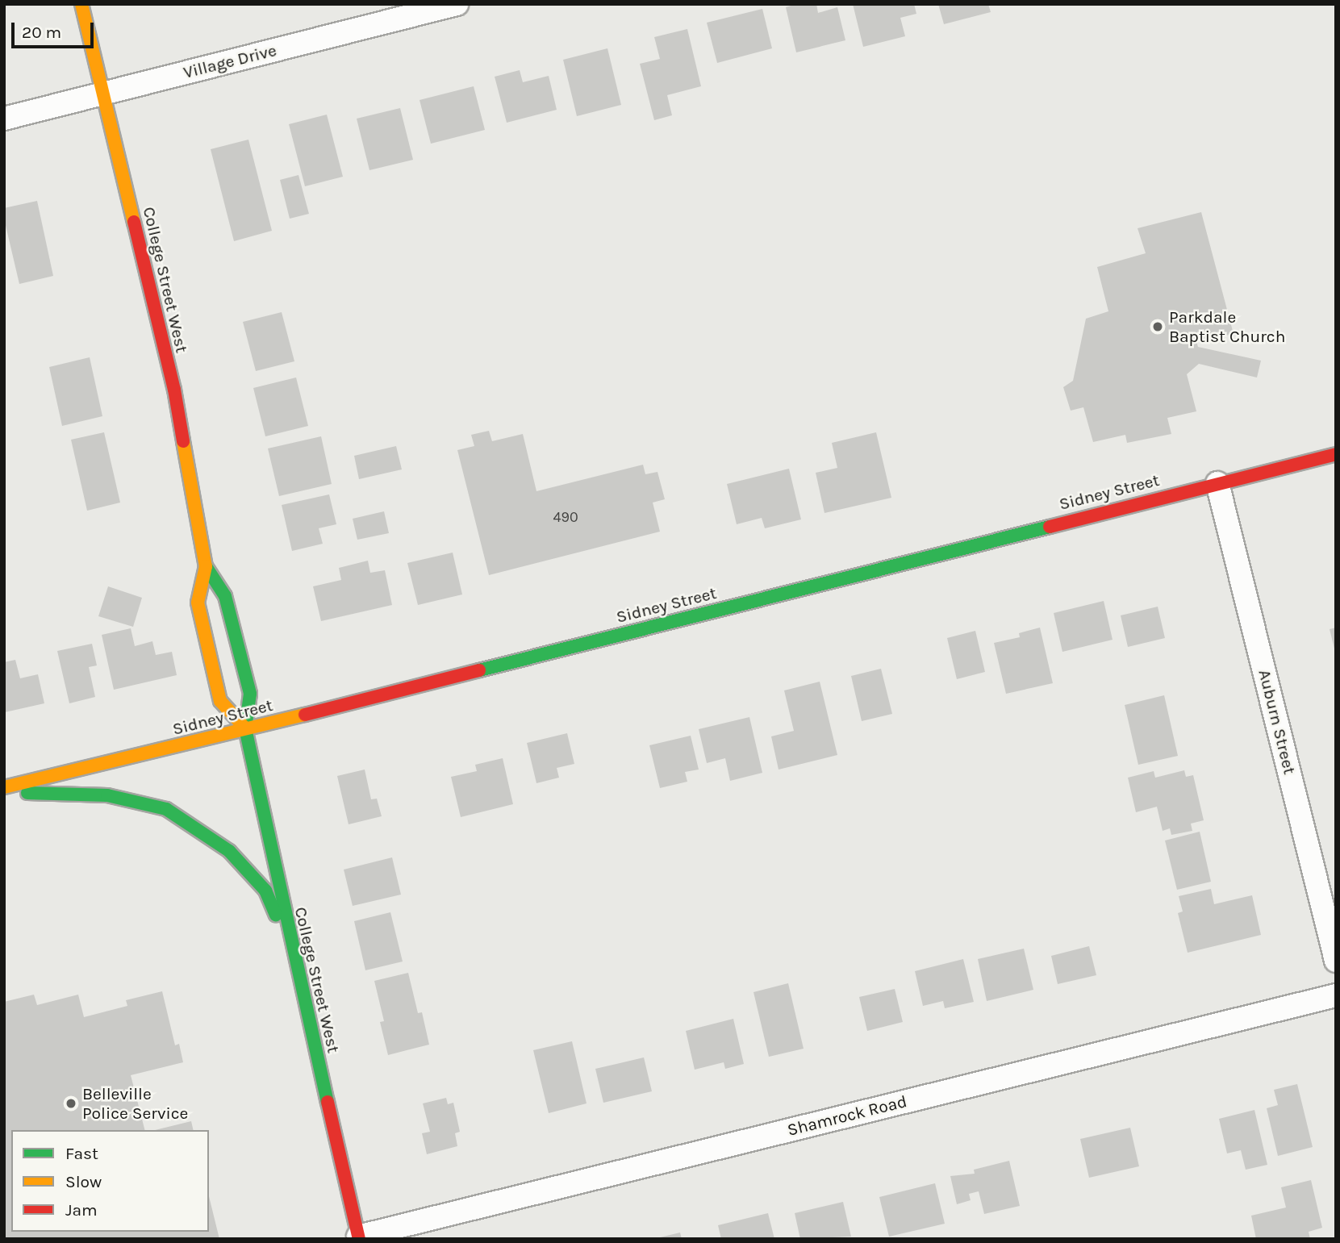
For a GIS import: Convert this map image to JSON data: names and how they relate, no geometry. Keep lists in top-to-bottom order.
{
  "streets": {
    "main road": ["College Street West", "Sidney Street"],
    "street": ["Village Drive", "Auburn Street", "Shamrock Road"]
  },
  "crossings": [
    ["Village Drive", "College Street West"],
    ["College Street West", "Sidney Street"],
    ["College Street West", "Shamrock Road"],
    ["Sidney Street", "Auburn Street"]
  ],
  "places": ["Parkdale Baptist Church", "Belleville Police Service"],
  "house_numbers": ["490"],
  "legend": ["Fast", "Slow", "Jam"],
  "scale_bar": "20 m"
}
